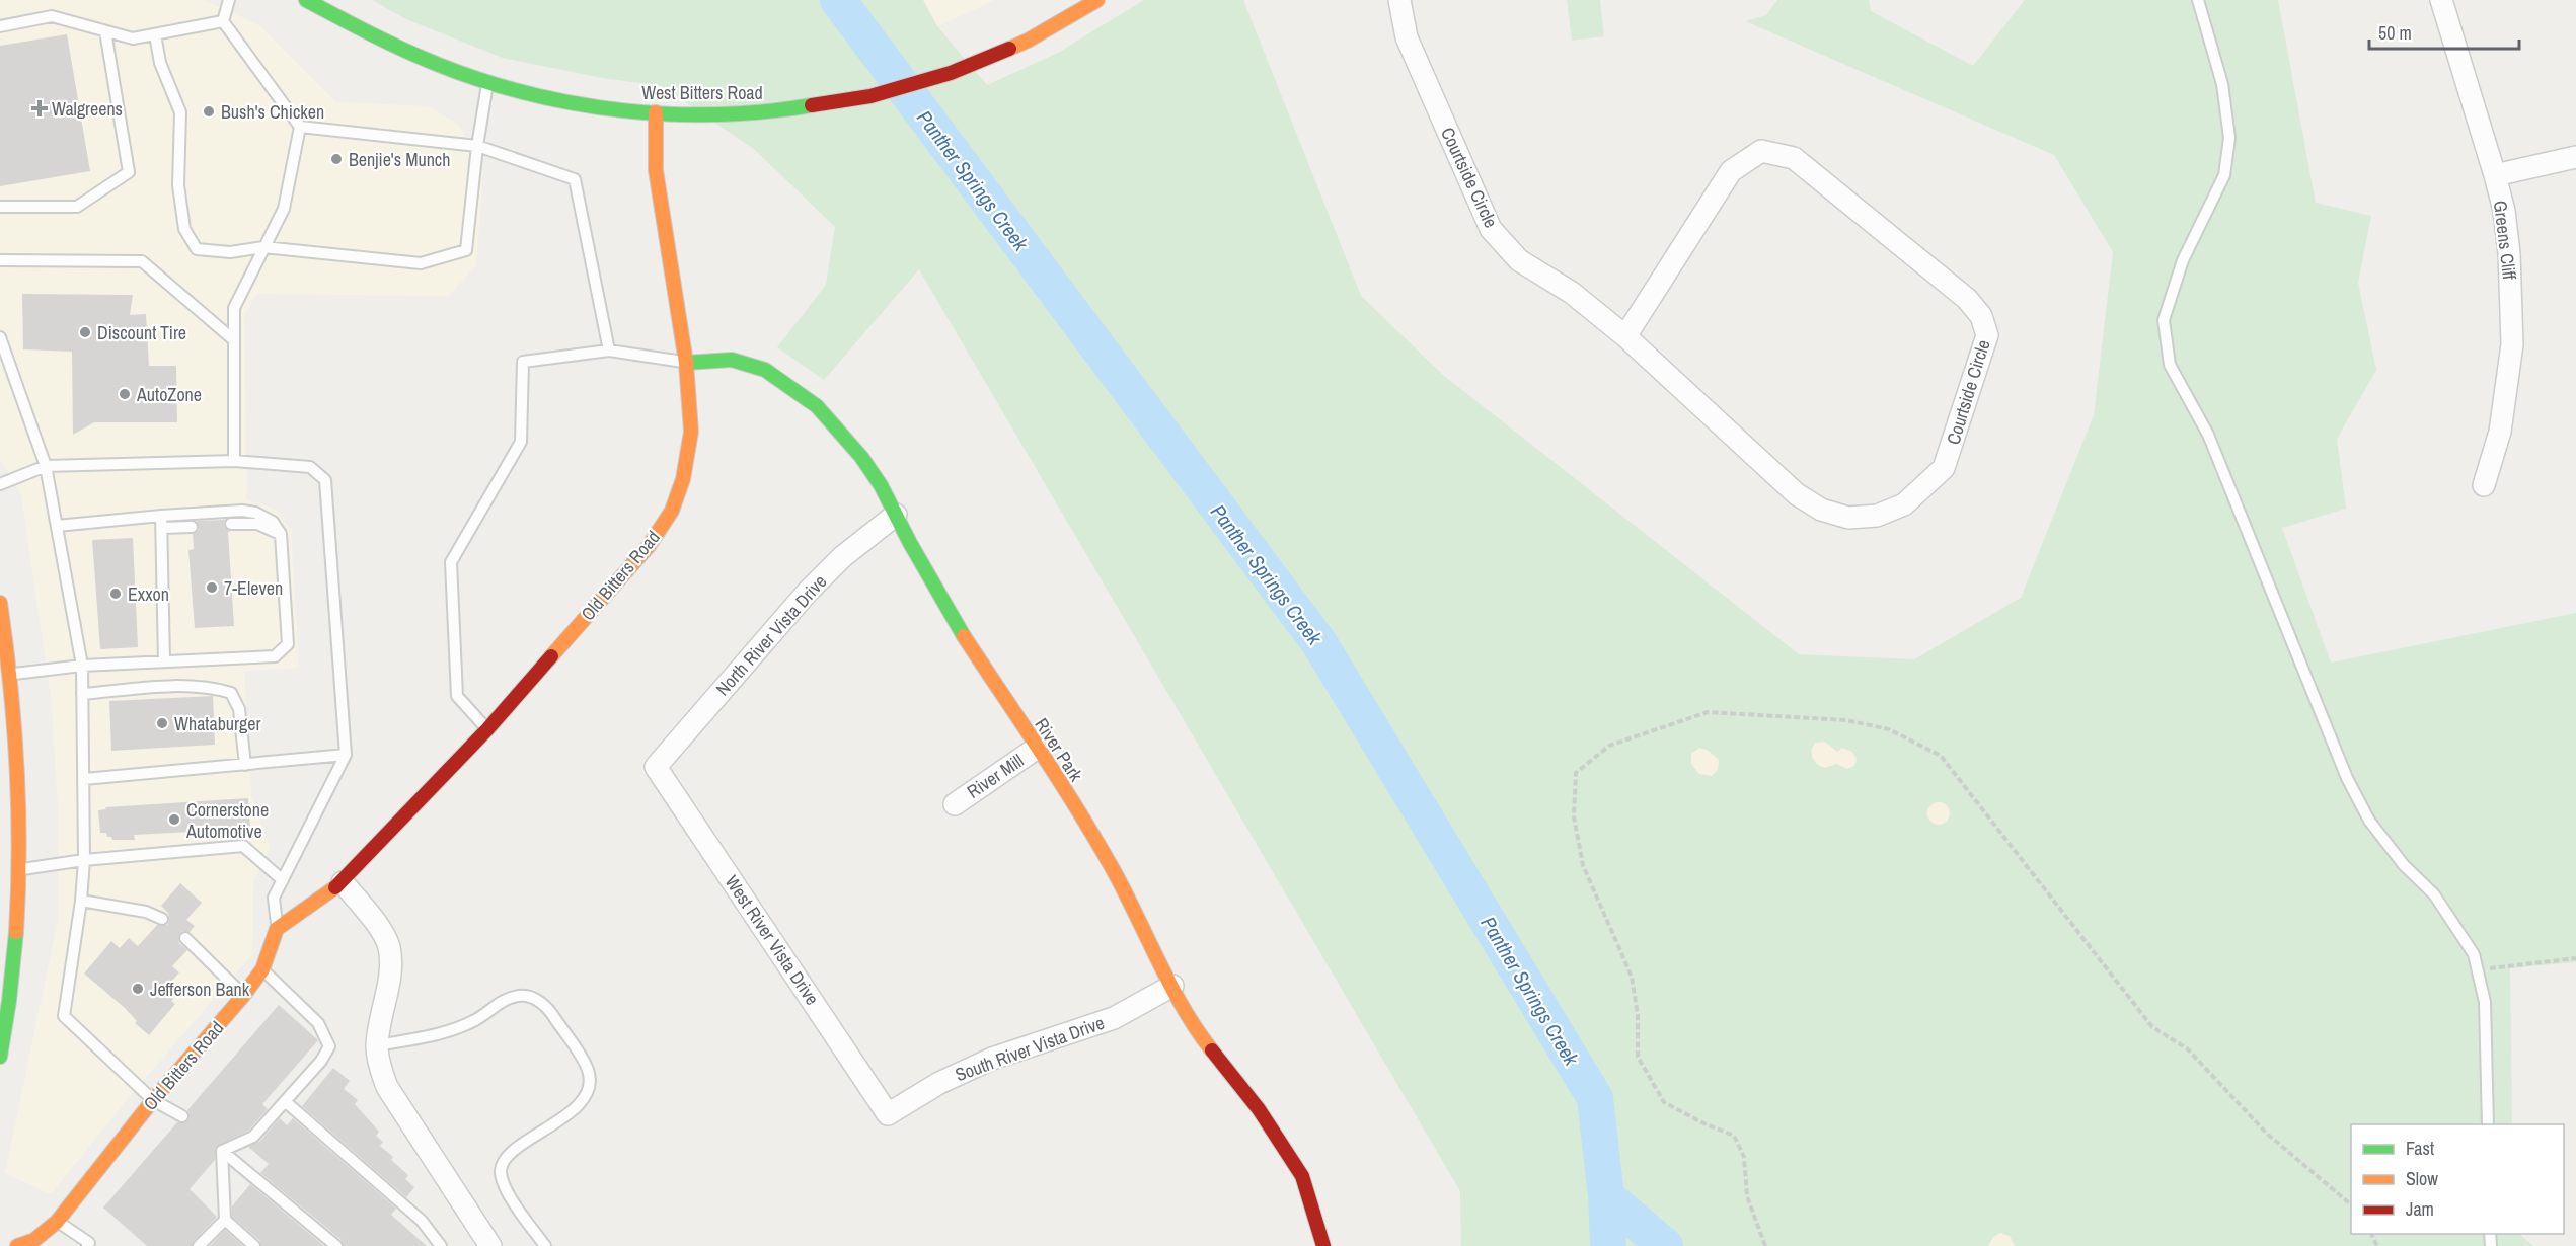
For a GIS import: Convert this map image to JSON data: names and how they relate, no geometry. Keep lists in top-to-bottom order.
{
  "streets": {
    "street": [
      "West Bitters Road",
      "Courtside Circle",
      "Greens Cliff",
      "Old Bitters Road",
      "North River Vista Drive",
      "River Park",
      "River Mill",
      "West River Vista Drive",
      "South River Vista Drive"
    ]
  },
  "crossings": [
    ["West Bitters Road", "Old Bitters Road"],
    ["Old Bitters Road", "River Park"],
    ["North River Vista Drive", "River Park"],
    ["North River Vista Drive", "West River Vista Drive"],
    ["River Park", "River Mill"],
    ["River Park", "South River Vista Drive"],
    ["West River Vista Drive", "South River Vista Drive"]
  ],
  "water": ["Panther Springs Creek"],
  "places": {
    "health": ["Walgreens"],
    "other": [
      "Bush's Chicken",
      "Benjie's Munch",
      "Discount Tire",
      "AutoZone",
      "7-Eleven",
      "Exxon",
      "Whataburger",
      "Cornerstone Automotive",
      "Jefferson Bank"
    ]
  },
  "legend": ["Fast", "Slow", "Jam"],
  "scale_bar": "50 m"
}
